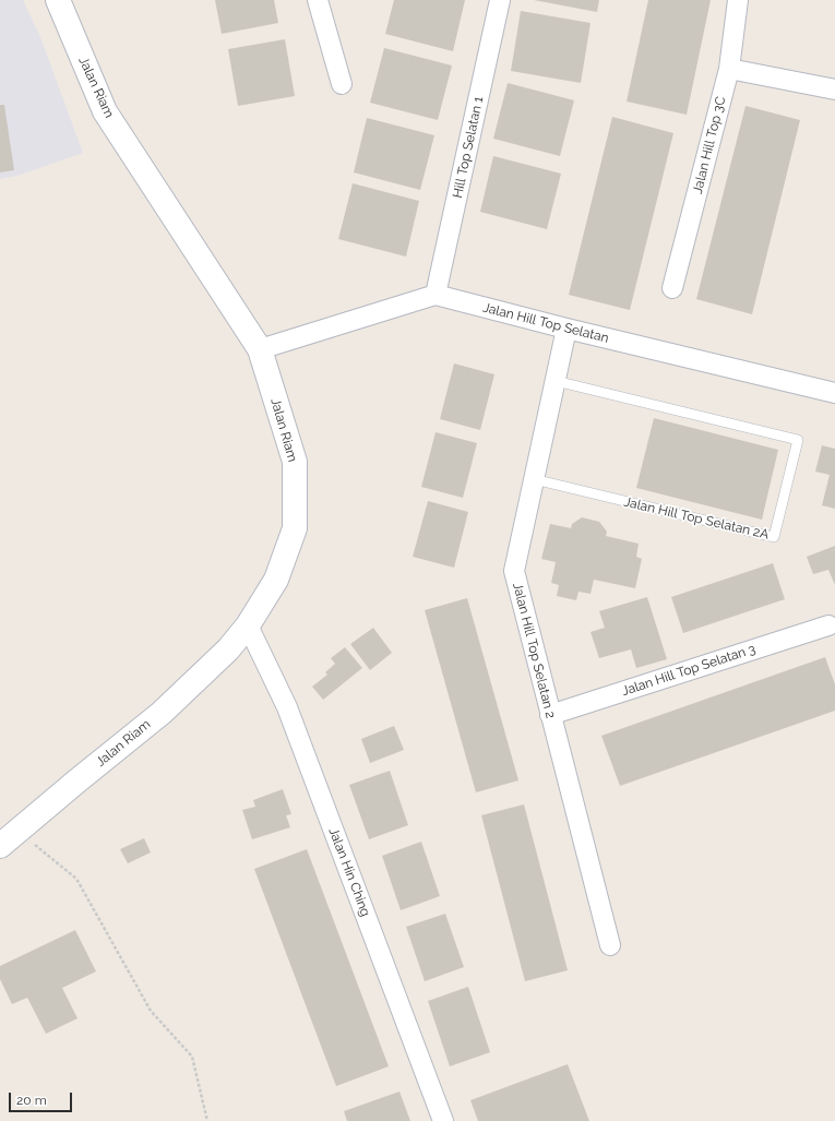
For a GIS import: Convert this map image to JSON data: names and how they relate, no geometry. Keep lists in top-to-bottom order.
{
  "streets": {
    "main road": ["Jalan Riam"],
    "street": [
      "Jalan Hill Top 3C",
      "Hill Top Selatan 1",
      "Jalan Hill Top Selatan",
      "Jalan Hill Top Selatan 2",
      "Jalan Hill Top Selatan 3",
      "Jalan Hin Ching"
    ],
    "lane": ["Jalan Hill Top Selatan 2A"]
  },
  "crossings": [
    ["Jalan Riam", "Jalan Hin Ching"],
    ["Hill Top Selatan 1", "Jalan Hill Top Selatan"],
    ["Jalan Hill Top Selatan", "Jalan Hill Top Selatan 2"],
    ["Jalan Hill Top Selatan 2A", "Jalan Hill Top Selatan 2"],
    ["Jalan Hill Top Selatan 2", "Jalan Hill Top Selatan 3"]
  ],
  "scale_bar": "20 m"
}
